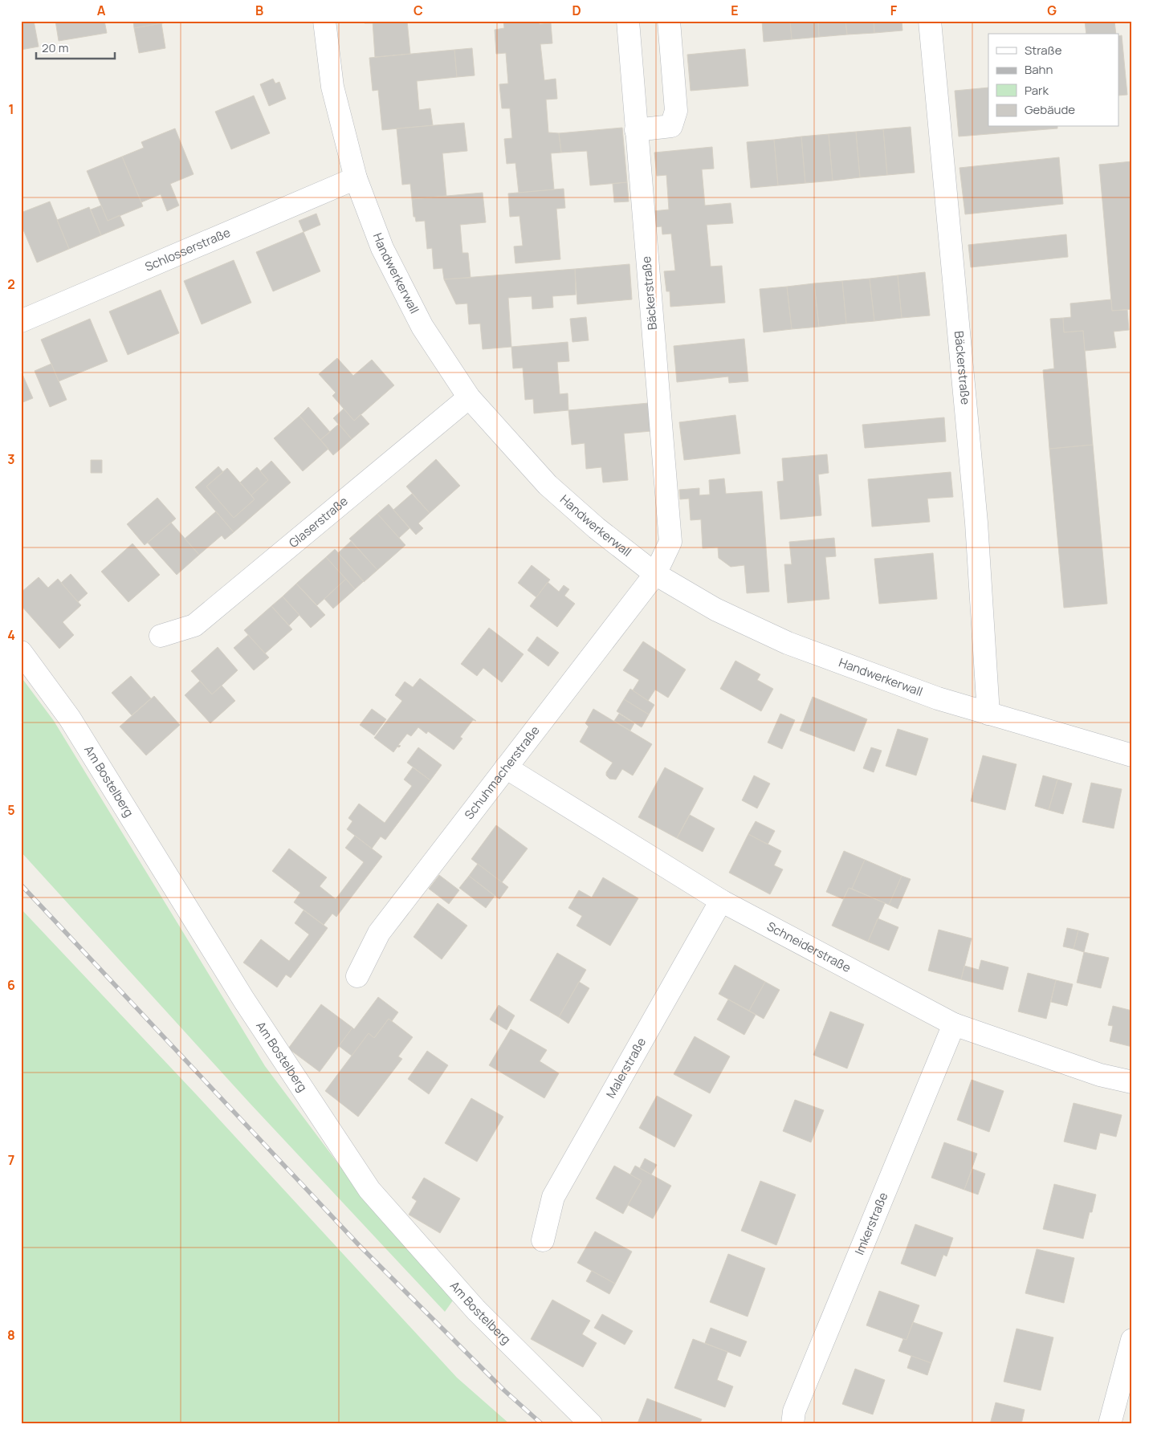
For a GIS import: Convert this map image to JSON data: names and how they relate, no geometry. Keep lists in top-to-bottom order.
{
  "streets": {
    "street": [
      "Schlosserstraße",
      "Handwerkerwall",
      "Bäckerstraße",
      "Glaserstraße",
      "Schuhmacherstraße",
      "Am Bostelberg",
      "Schneiderstraße",
      "Malerstraße",
      "Imkerstraße"
    ]
  },
  "crossings": [
    ["Schlosserstraße", "Handwerkerwall"],
    ["Handwerkerwall", "Bäckerstraße"],
    ["Handwerkerwall", "Glaserstraße"],
    ["Handwerkerwall", "Schuhmacherstraße"],
    ["Bäckerstraße", "Schuhmacherstraße"],
    ["Schuhmacherstraße", "Schneiderstraße"],
    ["Schneiderstraße", "Malerstraße"],
    ["Schneiderstraße", "Imkerstraße"]
  ],
  "legend": [
    "Straße",
    "Bahn",
    "Park",
    "Gebäude"
  ],
  "scale_bar": "20 m",
  "grid": {
    "columns": [
      "A",
      "B",
      "C",
      "D",
      "E",
      "F",
      "G"
    ],
    "rows": [
      "1",
      "2",
      "3",
      "4",
      "5",
      "6",
      "7",
      "8"
    ]
  }
}
